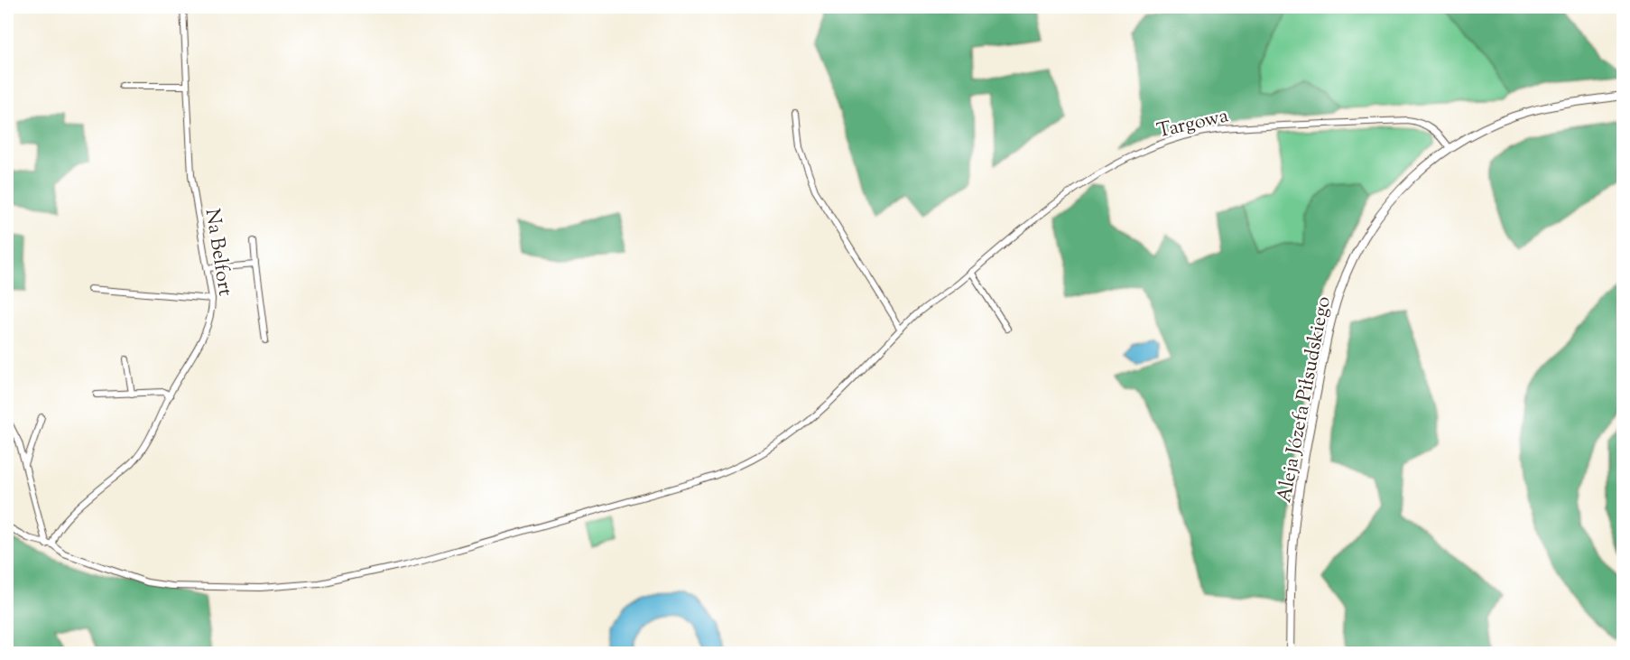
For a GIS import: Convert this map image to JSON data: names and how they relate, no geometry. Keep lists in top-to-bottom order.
{
  "streets": {
    "main road": ["Aleja Józefa Piłsudskiego"],
    "street": ["Targowa", "Na Belfort"]
  },
  "crossings": [
    ["Targowa", "Na Belfort"],
    ["Targowa", "Aleja Józefa Piłsudskiego"]
  ]
}
